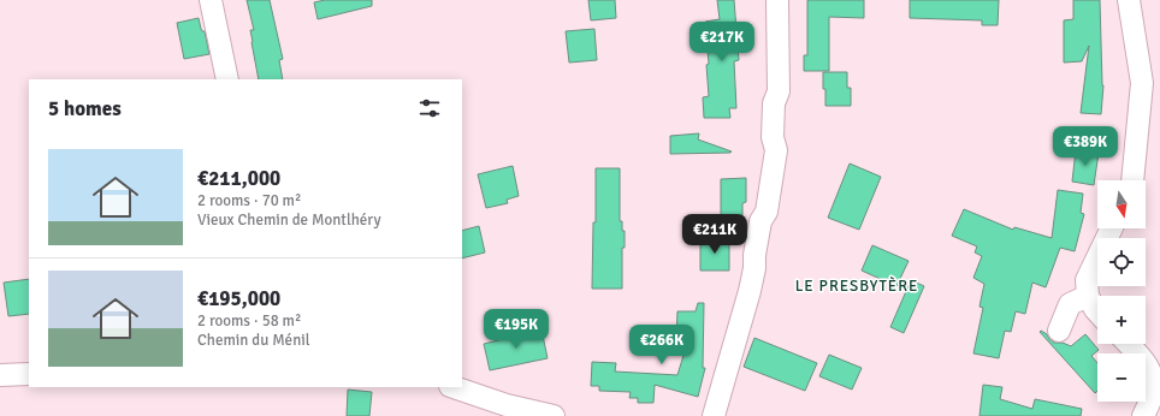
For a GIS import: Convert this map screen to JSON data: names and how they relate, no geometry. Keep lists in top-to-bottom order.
{
  "districts": ["LE PRESBYTÈRE"],
  "north": "bottom",
  "page": {
    "price": [
      "€217K",
      "€389K",
      "€211K",
      "€195K",
      "€266K"
    ],
    "heading": "5 homes",
    "list": [
      {
        "name": "€211,000",
        "note": "2 rooms · 70 m² · Vieux Chemin de Montlhéry"
      },
      {
        "name": "€195,000",
        "note": "2 rooms · 58 m² · Chemin du Ménil"
      }
    ],
    "map_buttons": ["+", "−"]
  }
}
